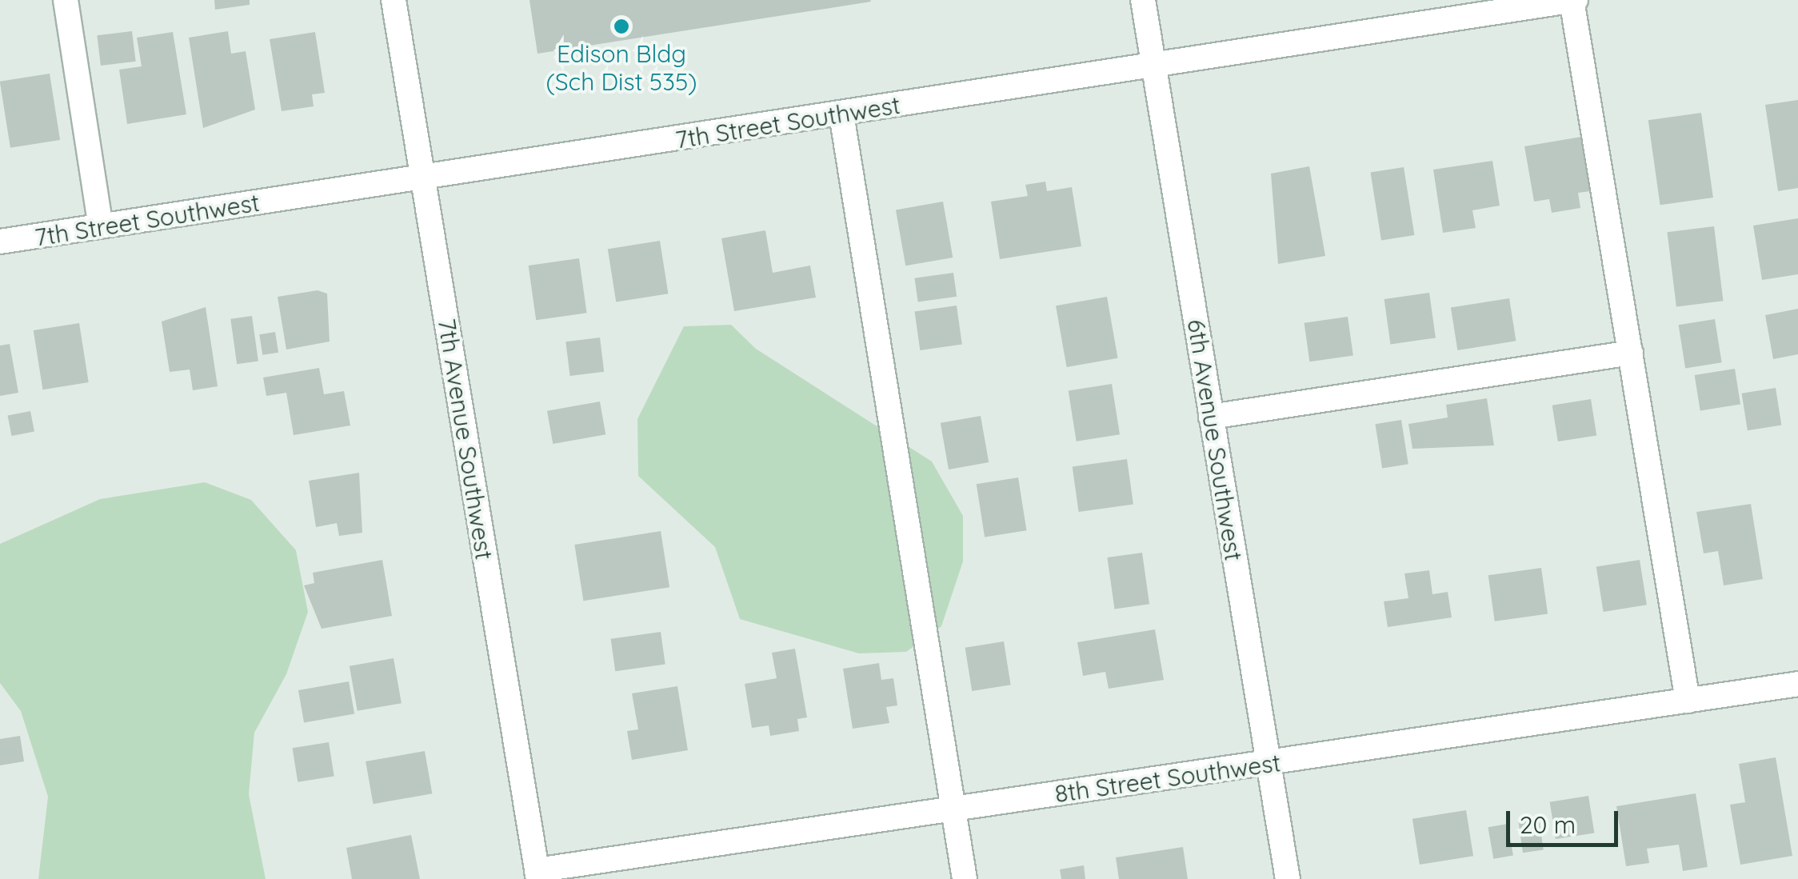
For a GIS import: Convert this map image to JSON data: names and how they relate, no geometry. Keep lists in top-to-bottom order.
{
  "streets": {
    "street": [
      "7th Street Southwest",
      "7th Avenue Southwest",
      "6th Avenue Southwest",
      "8th Street Southwest"
    ]
  },
  "crossings": [
    ["7th Street Southwest", "7th Avenue Southwest"],
    ["7th Street Southwest", "6th Avenue Southwest"],
    ["7th Avenue Southwest", "8th Street Southwest"],
    ["6th Avenue Southwest", "8th Street Southwest"]
  ],
  "places": ["Edison Bldg (Sch Dist 535)"],
  "scale_bar": "20 m"
}
